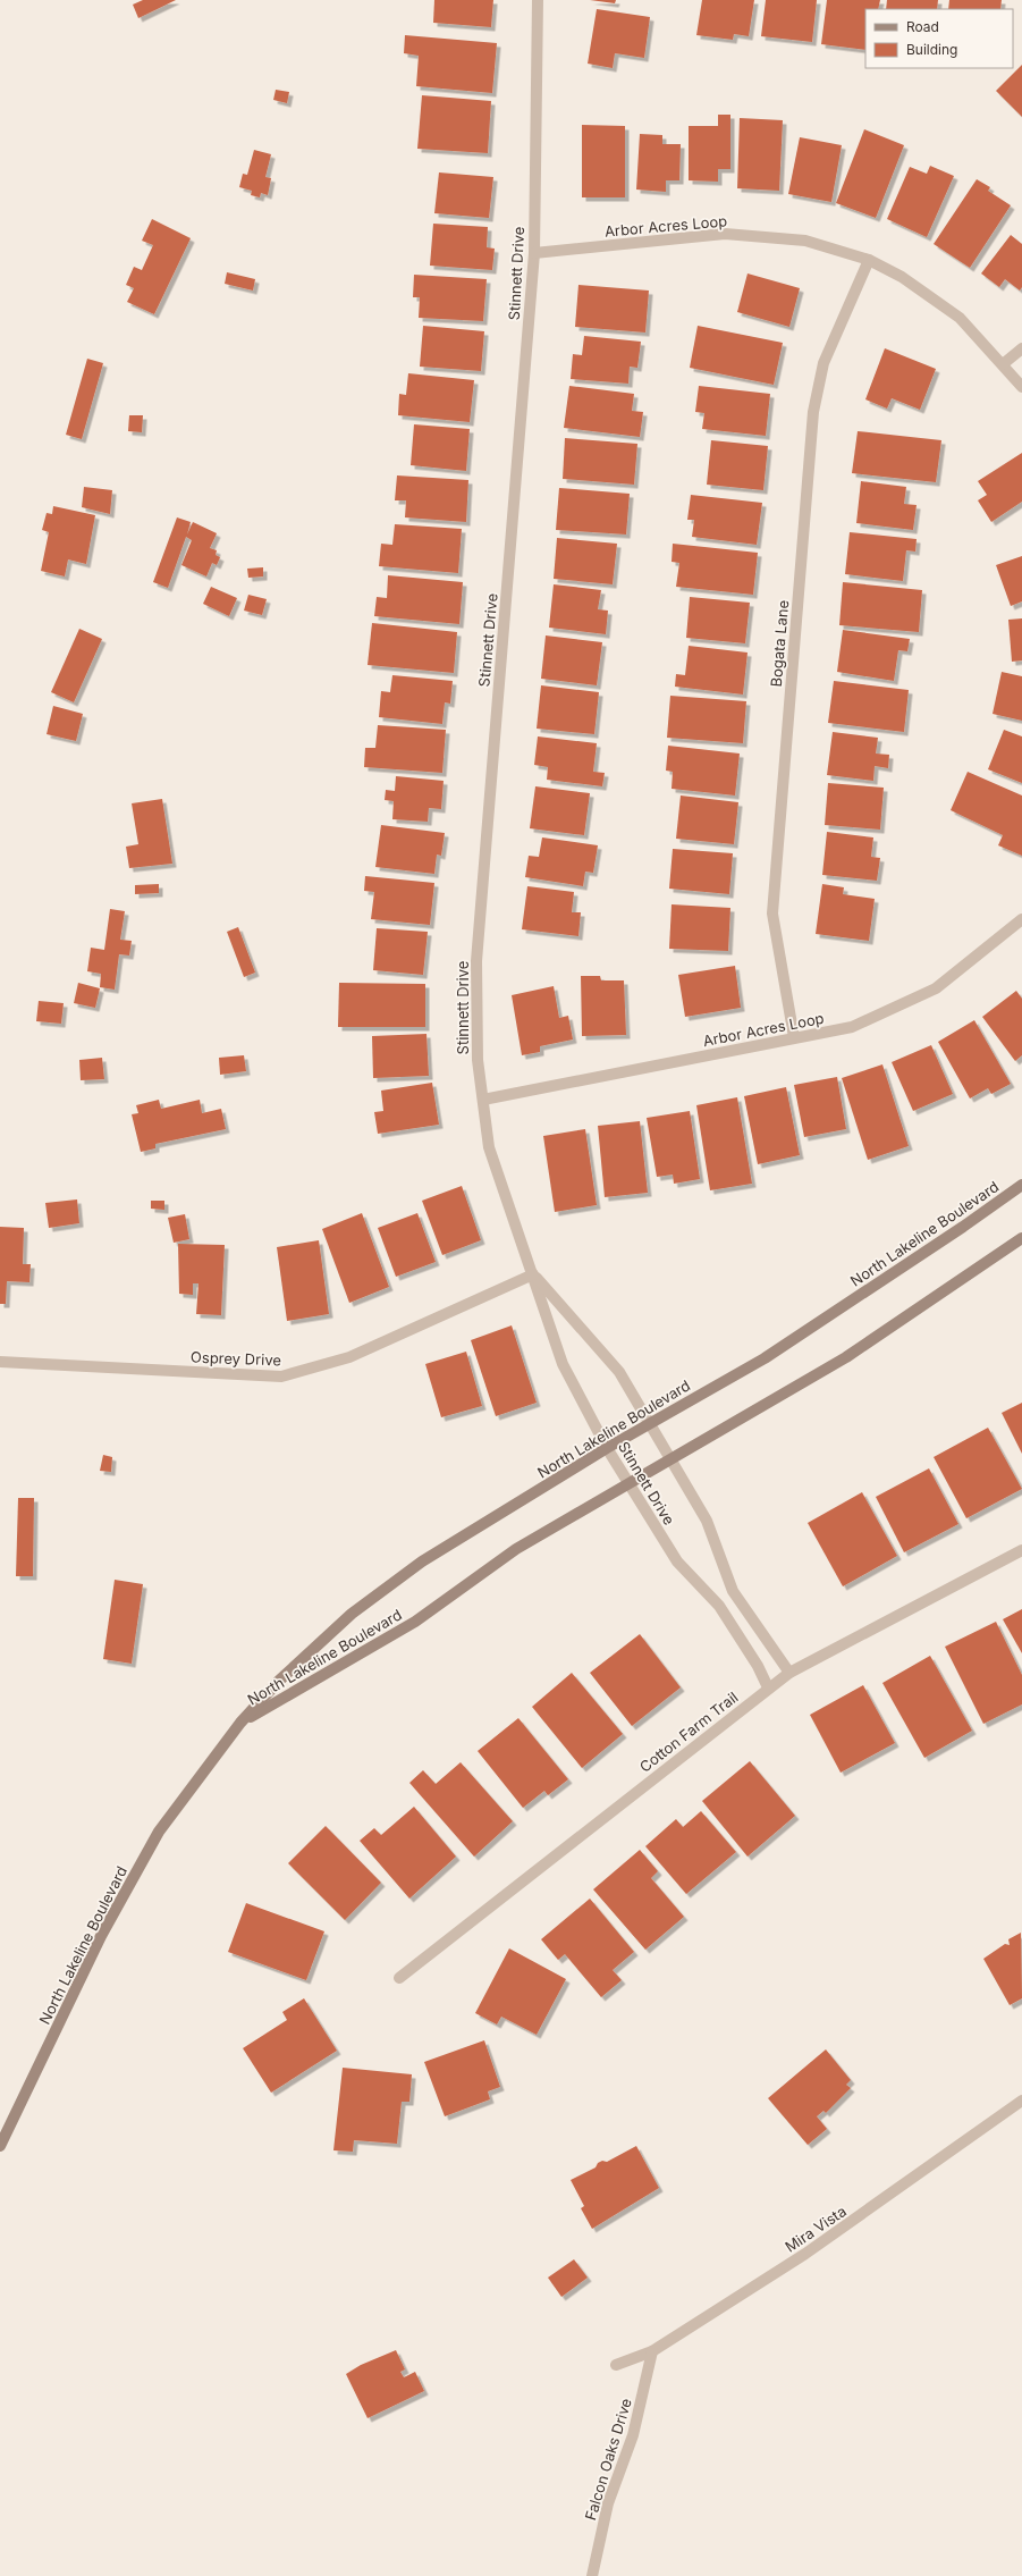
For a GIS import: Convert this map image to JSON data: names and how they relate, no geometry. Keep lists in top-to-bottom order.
{
  "streets": {
    "street": [
      "Arbor Acres Loop",
      "Stinnett Drive",
      "Bogata Lane",
      "North Lakeline Boulevard",
      "Osprey Drive",
      "Cotton Farm Trail",
      "Mira Vista",
      "Falcon Oaks Drive"
    ]
  },
  "crossings": [
    ["Arbor Acres Loop", "Stinnett Drive"],
    ["Arbor Acres Loop", "Bogata Lane"],
    ["Stinnett Drive", "North Lakeline Boulevard"],
    ["Stinnett Drive", "Osprey Drive"],
    ["Stinnett Drive", "Cotton Farm Trail"],
    ["Mira Vista", "Falcon Oaks Drive"]
  ],
  "legend": ["Road", "Building"]
}
